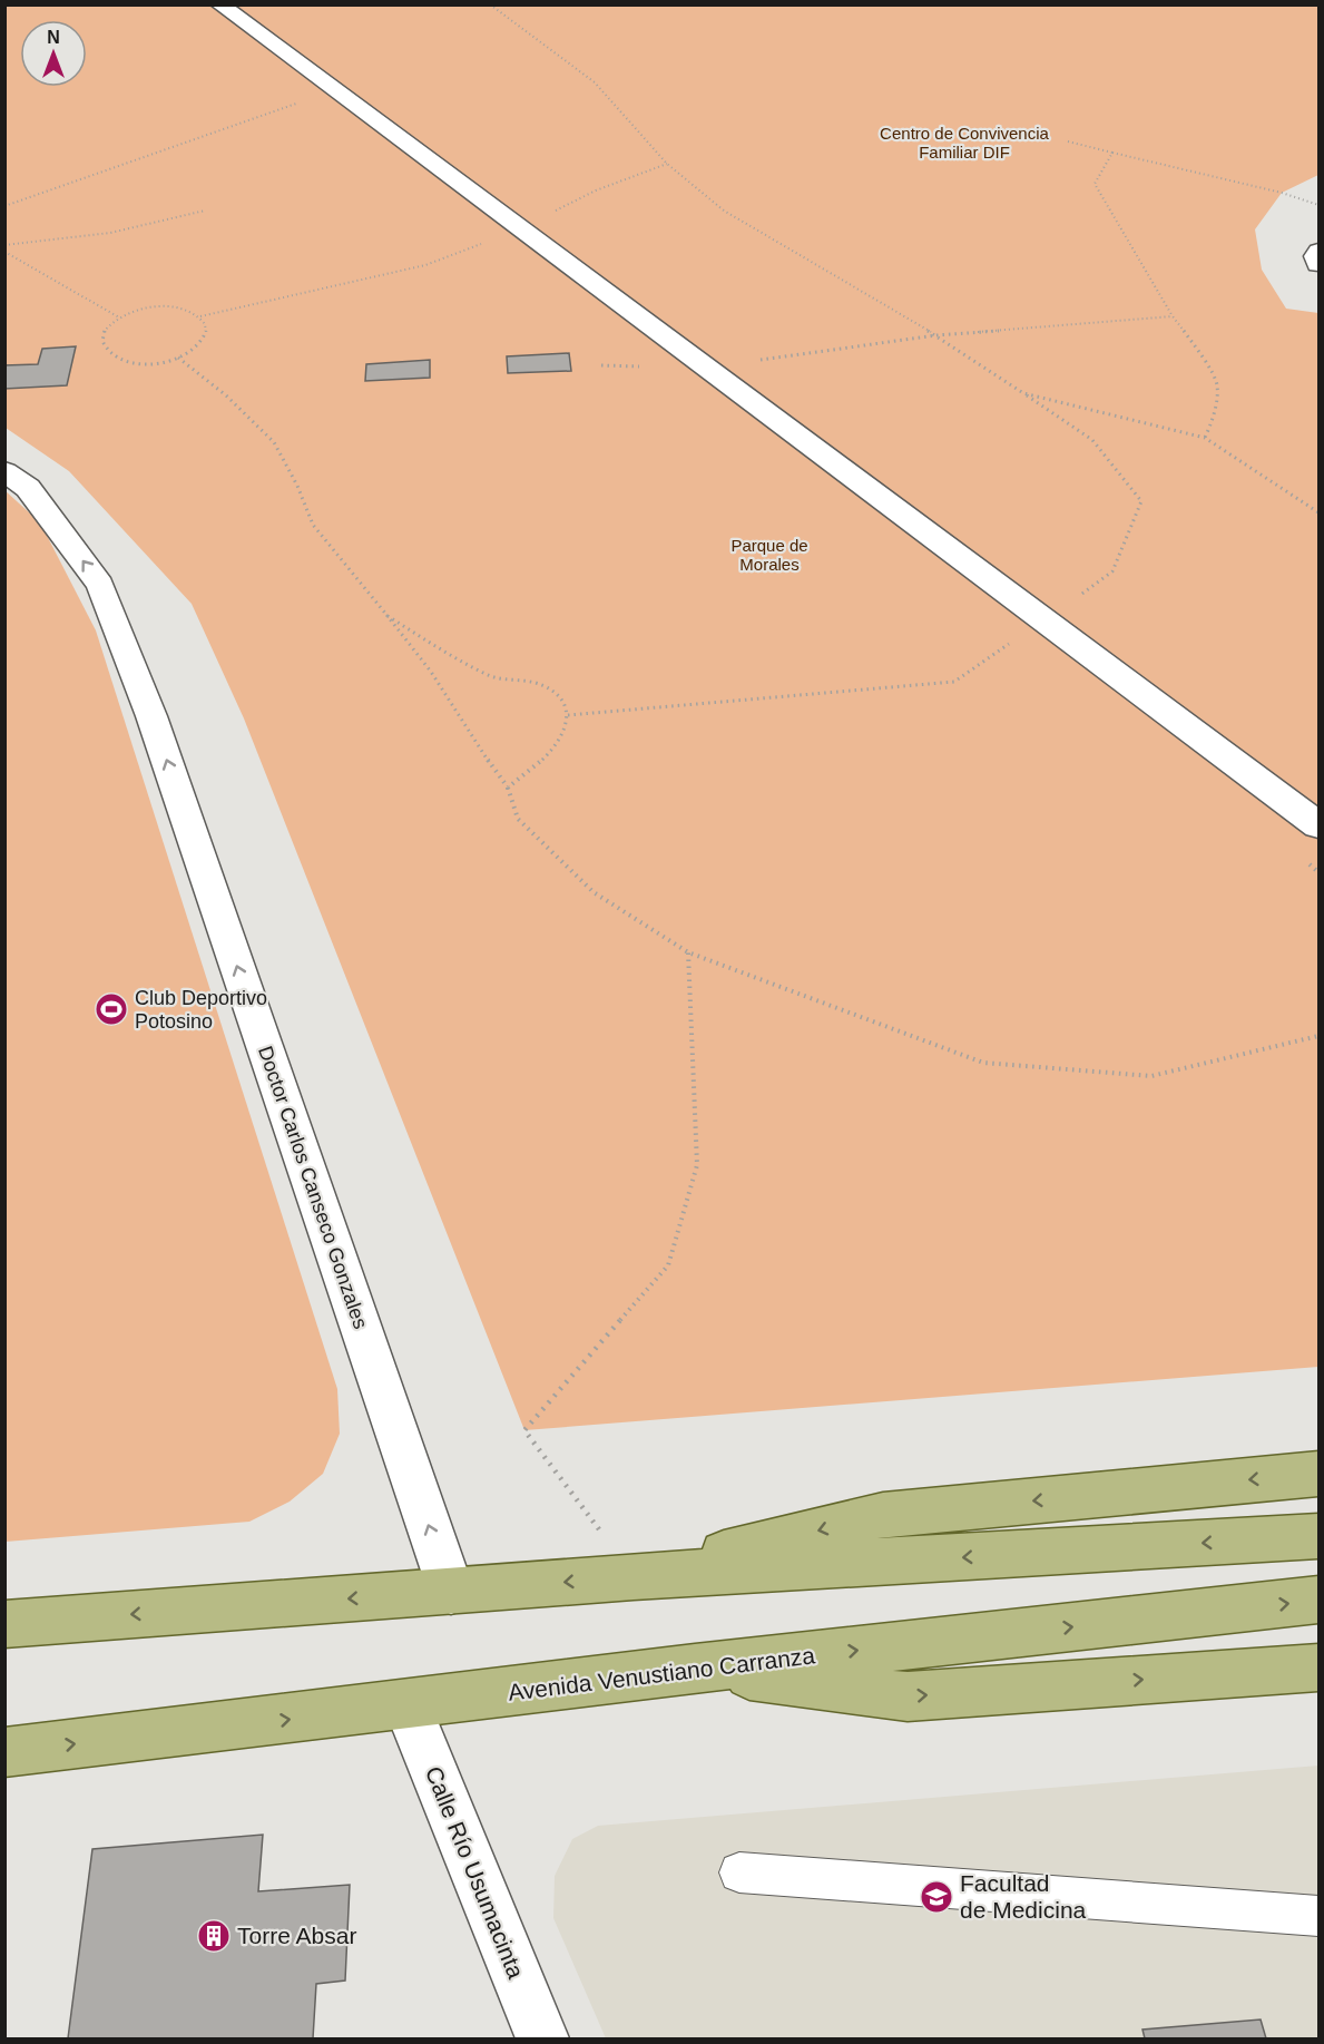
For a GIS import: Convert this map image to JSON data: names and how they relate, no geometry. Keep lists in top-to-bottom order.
{
  "streets": {
    "main road": ["Avenida Venustiano Carranza"],
    "street": ["Doctor Carlos Canseco Gonzales", "Calle Río Usumacinta"]
  },
  "crossings": [
    ["Avenida Venustiano Carranza", "Calle Río Usumacinta"]
  ],
  "one_way": ["Doctor Carlos Canseco Gonzales"],
  "parks": ["Centro de Convivencia Familiar DIF", "Parque de Morales"],
  "places": {
    "sports": ["Club Deportivo Potosino"],
    "school or university": ["Facultad de Medicina"],
    "building": ["Torre Absar"]
  },
  "north": "top"
}
